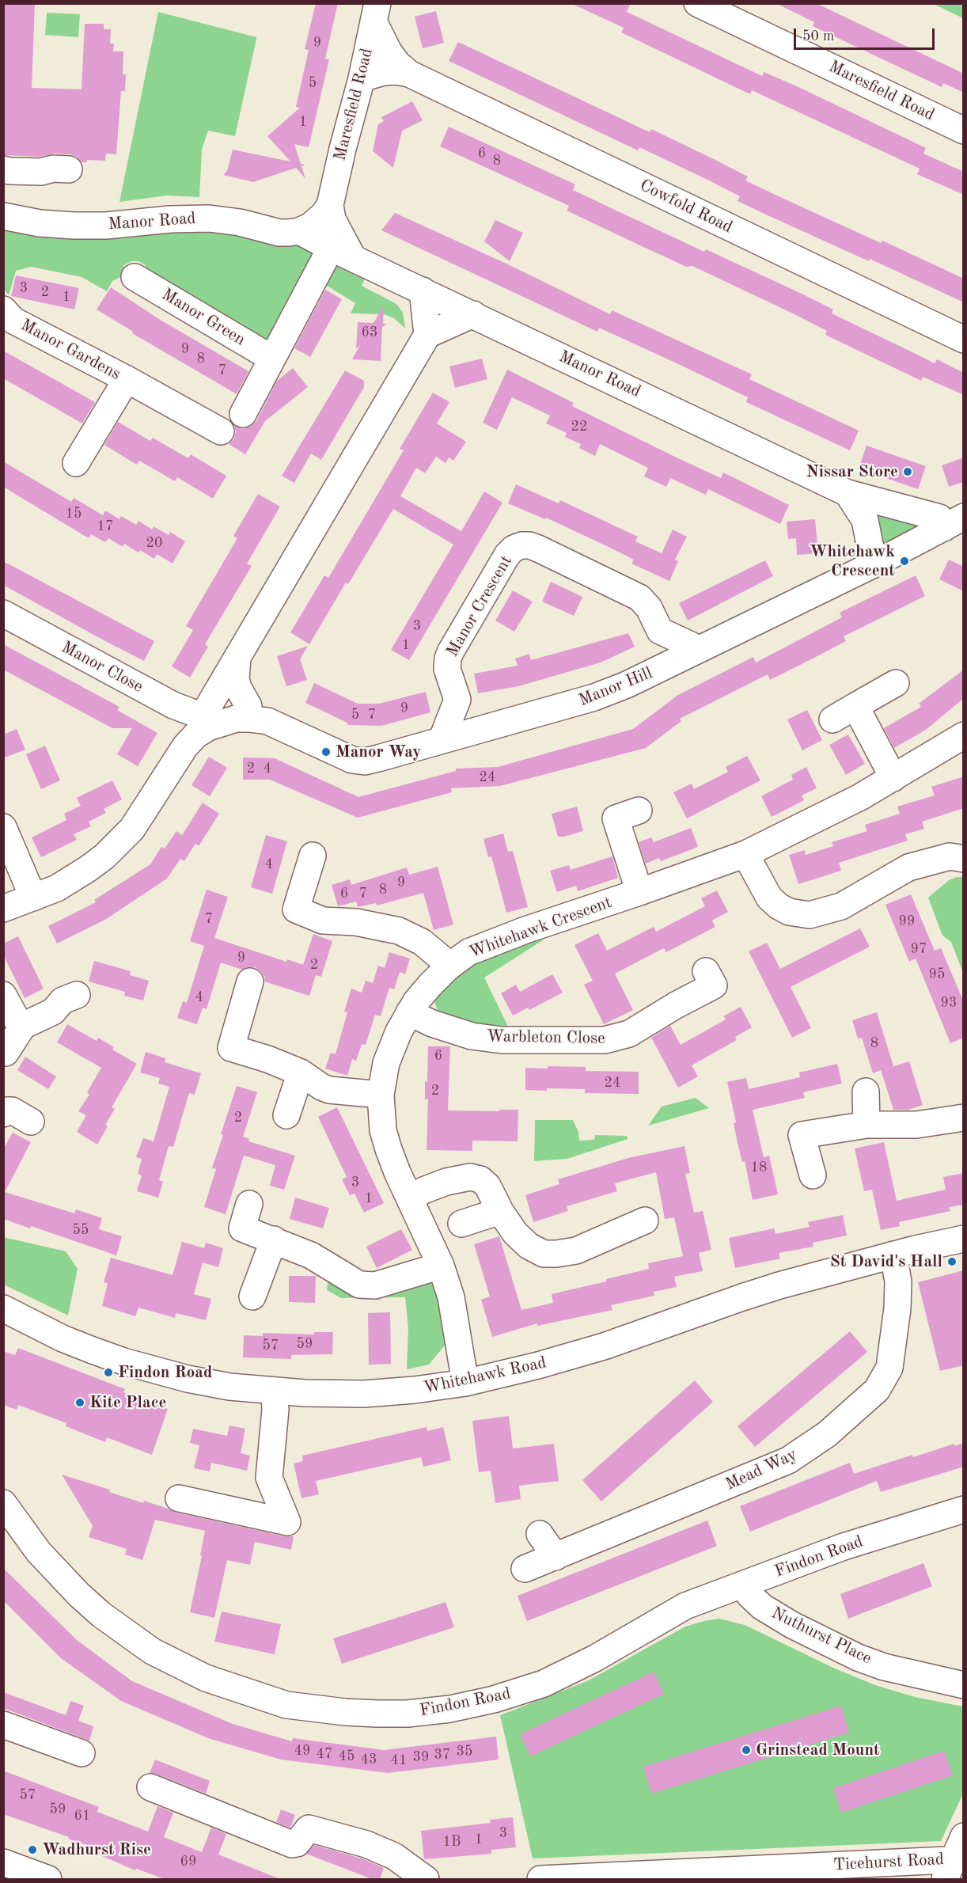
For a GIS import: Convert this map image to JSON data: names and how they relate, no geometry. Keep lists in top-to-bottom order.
{
  "streets": {
    "street": [
      "Maresfield Road",
      "Cowfold Road",
      "Manor Road",
      "Manor Green",
      "Manor Gardens",
      "Manor Crescent",
      "Manor Close",
      "Manor Hill",
      "Whitehawk Crescent",
      "Warbleton Close",
      "Whitehawk Road",
      "Mead Way",
      "Findon Road",
      "Nuthurst Place",
      "Ticehurst Road"
    ]
  },
  "crossings": [
    ["Maresfield Road", "Cowfold Road"],
    ["Manor Road", "Manor Hill"],
    ["Manor Close", "Manor Hill"],
    ["Whitehawk Crescent", "Warbleton Close"],
    ["Whitehawk Crescent", "Whitehawk Road"],
    ["Whitehawk Road", "Mead Way"],
    ["Findon Road", "Nuthurst Place"]
  ],
  "places": [
    "Nissar Store",
    "Whitehawk Crescent",
    "Manor Way",
    "St David's Hall",
    "Findon Road",
    "Kite Place",
    "Grinstead Mount",
    "Wadhurst Rise"
  ],
  "house_numbers": [
    "9",
    "5",
    "1",
    "6",
    "8",
    "3",
    "2",
    "1",
    "63",
    "9",
    "8",
    "7",
    "22",
    "15",
    "17",
    "20",
    "3",
    "1",
    "9",
    "5",
    "7",
    "2",
    "4",
    "24",
    "4",
    "9",
    "8",
    "6",
    "7",
    "7",
    "99",
    "97",
    "9",
    "2",
    "95",
    "4",
    "93",
    "8",
    "6",
    "24",
    "2",
    "2",
    "18",
    "3",
    "1",
    "55",
    "59",
    "57",
    "49",
    "35",
    "47",
    "37",
    "45",
    "39",
    "43",
    "41",
    "57",
    "59",
    "61",
    "3",
    "1",
    "1B",
    "69"
  ],
  "scale_bar": "50 m"
}
